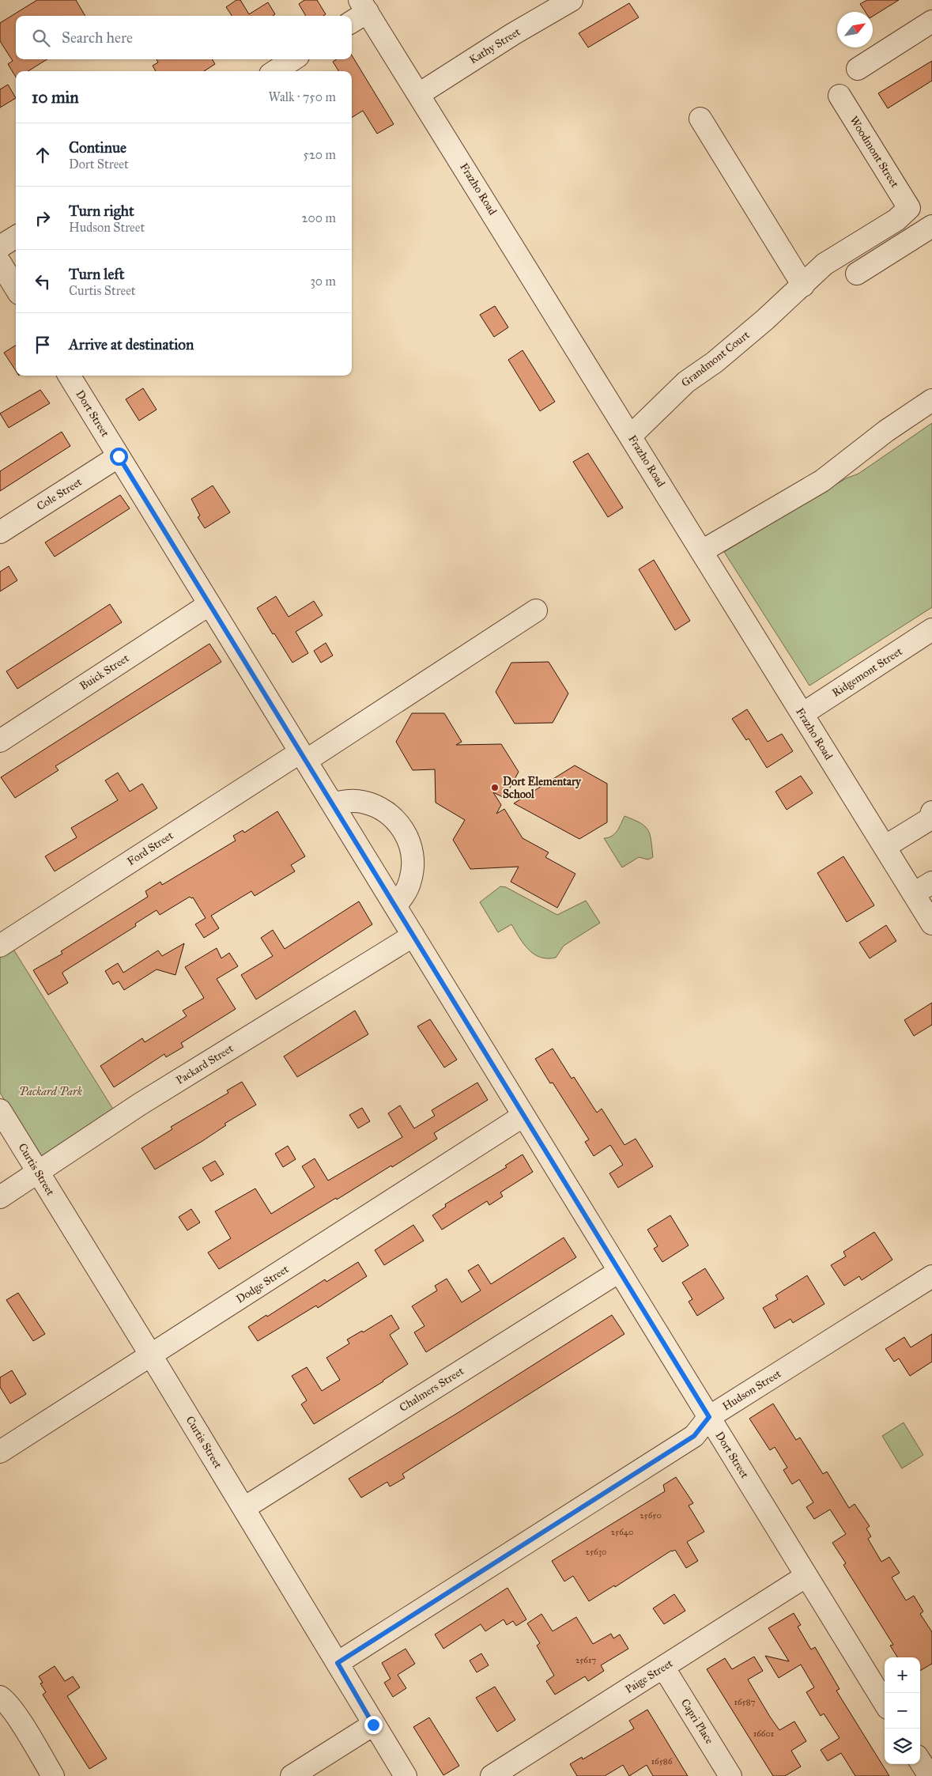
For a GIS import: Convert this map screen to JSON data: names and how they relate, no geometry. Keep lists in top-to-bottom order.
{
  "streets": {
    "street": [
      "Kathy Street",
      "Woodmont Street",
      "Frazho Road",
      "Grandmont Court",
      "Dort Street",
      "Cole Street",
      "Buick Street",
      "Ridgemont Street",
      "Ford Street",
      "Packard Street",
      "Curtis Street",
      "Dodge Street",
      "Chalmers Street",
      "Hudson Street",
      "Paige Street",
      "Capri Place"
    ]
  },
  "crossings": [
    ["Kathy Street", "Frazho Road"],
    ["Woodmont Street", "Grandmont Court"],
    ["Frazho Road", "Grandmont Court"],
    ["Frazho Road", "Ridgemont Street"],
    ["Dort Street", "Cole Street"],
    ["Dort Street", "Buick Street"],
    ["Dort Street", "Ford Street"],
    ["Dort Street", "Packard Street"],
    ["Dort Street", "Dodge Street"],
    ["Dort Street", "Chalmers Street"],
    ["Dort Street", "Hudson Street"],
    ["Dort Street", "Paige Street"],
    ["Packard Street", "Curtis Street"],
    ["Curtis Street", "Dodge Street"],
    ["Curtis Street", "Chalmers Street"],
    ["Curtis Street", "Hudson Street"],
    ["Paige Street", "Capri Place"]
  ],
  "parks": ["Packard Park"],
  "places": ["Dort Elementary School"],
  "house_numbers": [
    "25650",
    "25640",
    "25630",
    "25617",
    "16587",
    "16601",
    "16586"
  ],
  "north": "top right",
  "page": {
    "search": "Search here",
    "heading": ["10 min", "Walk · 750 m"],
    "list": [
      ["Continue", "Dort Street", "520 m"],
      ["Turn right", "Hudson Street", "200 m"],
      ["Turn left", "Curtis Street", "30 m"],
      "Arrive at destination"
    ],
    "map_buttons": ["+", "−"]
  }
}
